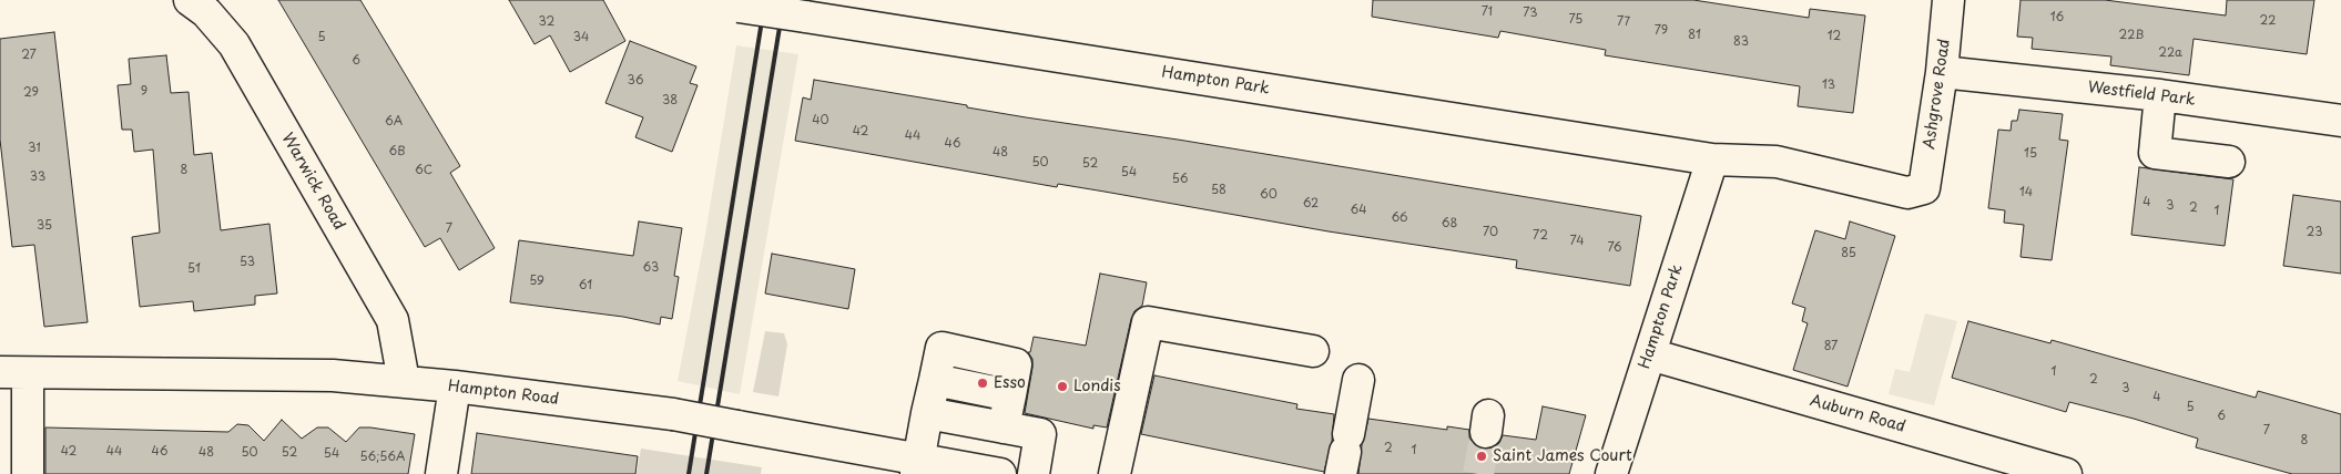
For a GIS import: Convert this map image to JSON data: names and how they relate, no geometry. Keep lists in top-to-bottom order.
{
  "streets": {
    "street": [
      "Hampton Park",
      "Ashgrove Road",
      "Westfield Park",
      "Warwick Road",
      "Hampton Road",
      "Auburn Road"
    ]
  },
  "crossings": [
    ["Hampton Park", "Ashgrove Road"],
    ["Hampton Park", "Auburn Road"],
    ["Ashgrove Road", "Westfield Park"],
    ["Warwick Road", "Hampton Road"]
  ],
  "places": ["Esso", "Londis", "Saint James Court"],
  "house_numbers": [
    "71",
    "73",
    "16",
    "75",
    "22",
    "32",
    "77",
    "79",
    "81",
    "22B",
    "12",
    "5",
    "34",
    "83",
    "22a",
    "27",
    "6",
    "36",
    "13",
    "9",
    "29",
    "38",
    "40",
    "6A",
    "42",
    "44",
    "46",
    "31",
    "6B",
    "48",
    "15",
    "50",
    "52",
    "8",
    "6C",
    "54",
    "33",
    "56",
    "58",
    "14",
    "60",
    "4",
    "62",
    "3",
    "2",
    "64",
    "1",
    "66",
    "68",
    "35",
    "7",
    "70",
    "23",
    "72",
    "74",
    "76",
    "85",
    "53",
    "63",
    "51",
    "59",
    "61",
    "87",
    "1",
    "2",
    "3",
    "4",
    "5",
    "6",
    "7",
    "8",
    "2",
    "1",
    "42",
    "44",
    "46",
    "48",
    "50",
    "52",
    "54",
    "56;56A"
  ]
}
